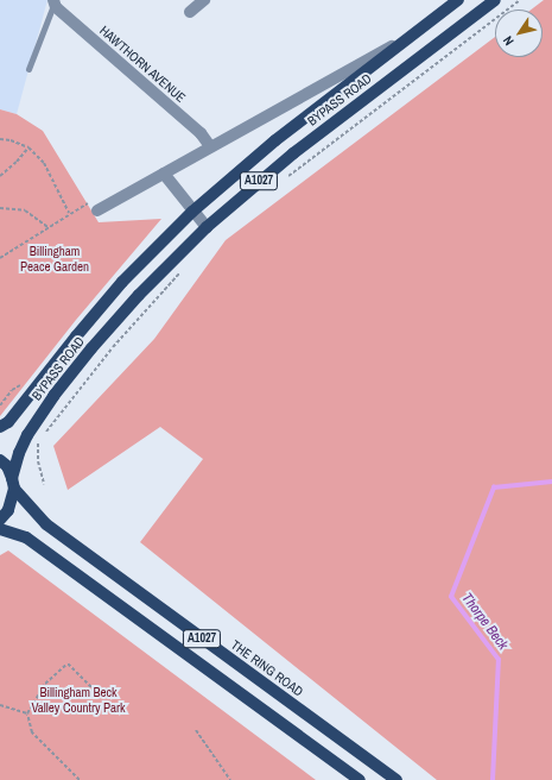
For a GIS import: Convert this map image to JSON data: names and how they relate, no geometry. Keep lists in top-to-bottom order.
{
  "streets": {
    "main road": ["BYPASS ROAD", "A1027", "THE RING ROAD"],
    "street": ["HAWTHORN AVENUE"]
  },
  "crossings": [
    ["HAWTHORN AVENUE", "BYPASS ROAD"],
    ["BYPASS ROAD", "A1027"],
    ["BYPASS ROAD", "THE RING ROAD"],
    ["A1027", "THE RING ROAD"]
  ],
  "water": ["Thorpe Beck"],
  "parks": ["Billingham Peace Garden", "Billingham Beck Valley Country Park"],
  "north": "bottom left"
}
